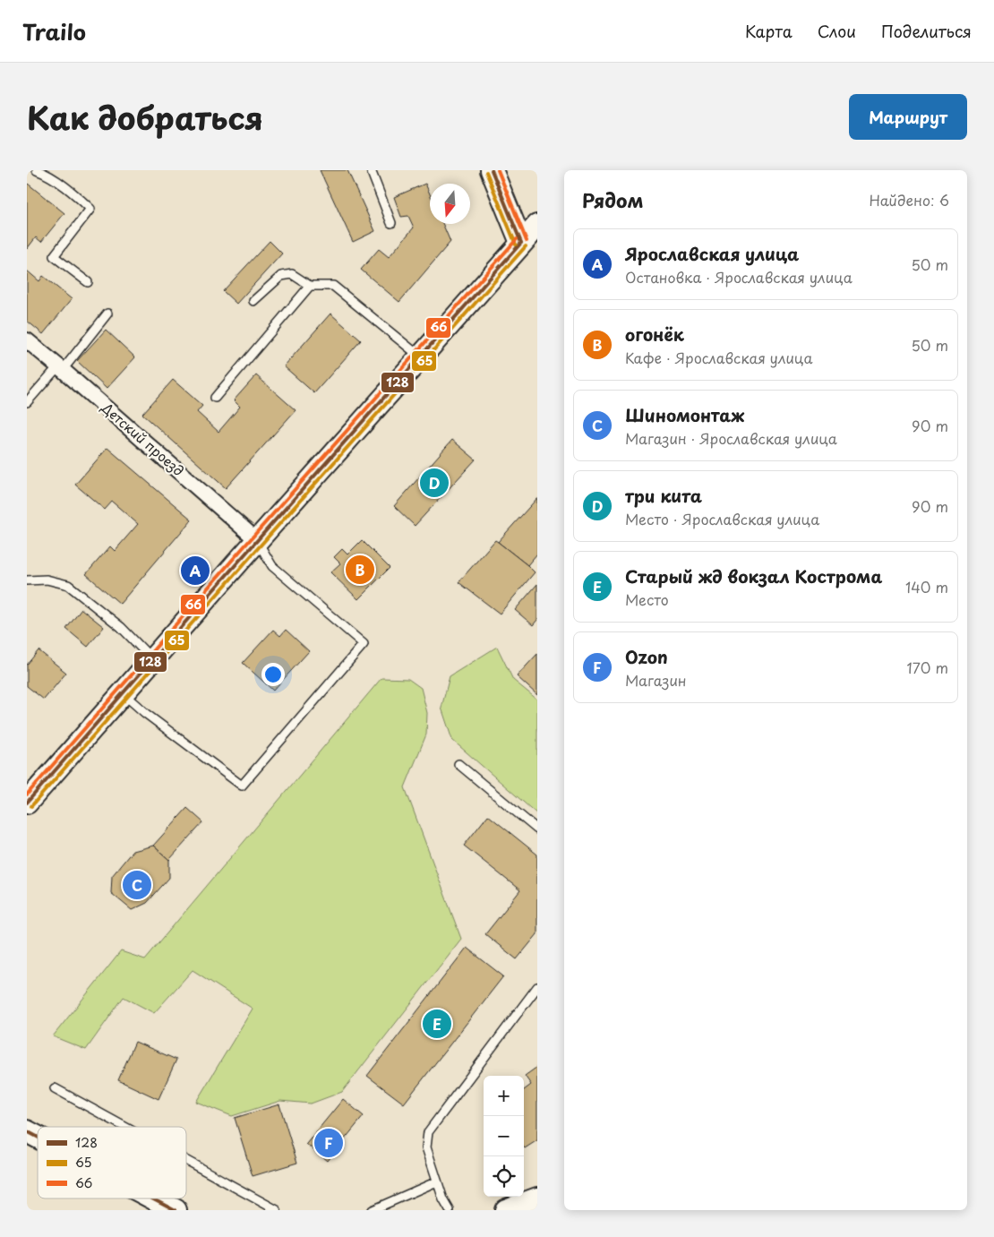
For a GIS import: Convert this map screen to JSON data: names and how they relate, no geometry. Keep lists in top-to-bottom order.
{
  "streets": {
    "street": ["Детский проезд"]
  },
  "lines": ["transit line 128", "transit line 66", "transit line 65"],
  "legend": ["128", "65", "66"],
  "north": "bottom",
  "page": {
    "header": "Trailo",
    "nav": ["Карта", "Слои", "Поделиться"],
    "title": "Как добраться",
    "buttons": "Маршрут",
    "heading": ["Рядом", "Найдено: 6"],
    "list": [
      {
        "mark": "A",
        "name": "Ярославская улица",
        "note": "Остановка · Ярославская улица",
        "value": "50 m"
      },
      {
        "mark": "B",
        "name": "огонёк",
        "note": "Кафе · Ярославская улица",
        "value": "50 m"
      },
      {
        "mark": "C",
        "name": "Шиномонтаж",
        "note": "Магазин · Ярославская улица",
        "value": "90 m"
      },
      {
        "mark": "D",
        "name": "три кита",
        "note": "Место · Ярославская улица",
        "value": "90 m"
      },
      {
        "mark": "E",
        "name": "Старый жд вокзал Кострома",
        "note": "Место",
        "value": "140 m"
      },
      {
        "mark": "F",
        "name": "Ozon",
        "note": "Магазин",
        "value": "170 m"
      }
    ],
    "pins": [
      "D",
      "B",
      "A",
      "C",
      "E",
      "F"
    ],
    "map_buttons": ["+", "−"]
  }
}
